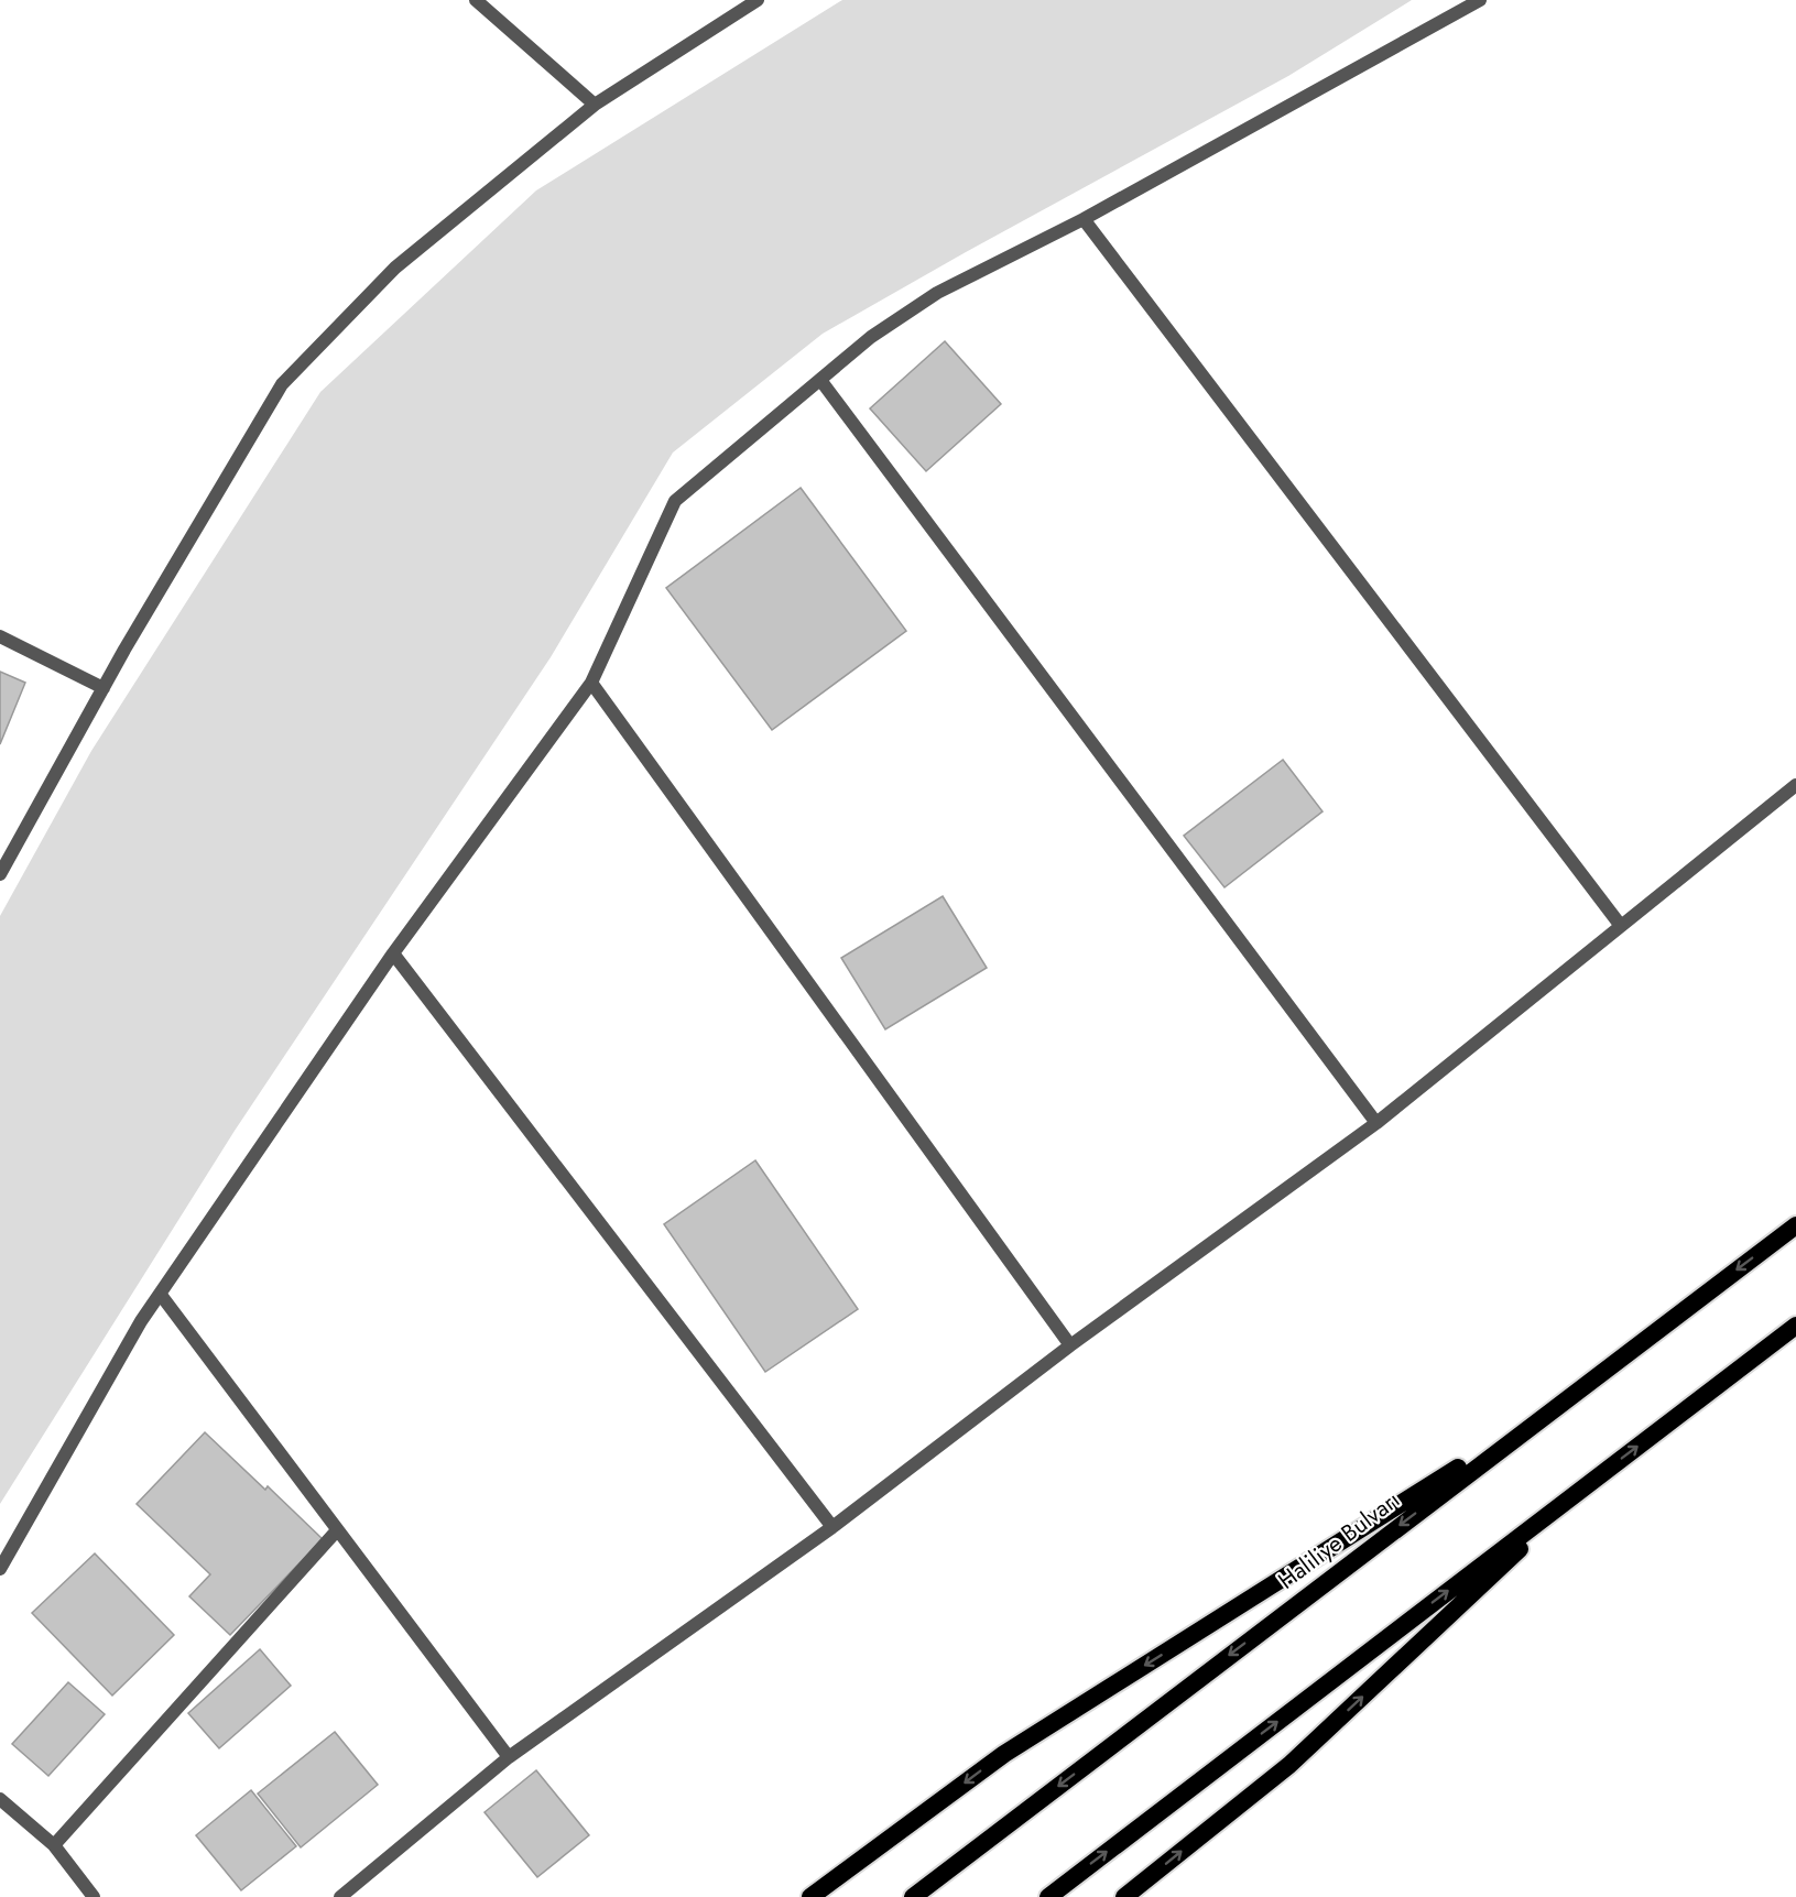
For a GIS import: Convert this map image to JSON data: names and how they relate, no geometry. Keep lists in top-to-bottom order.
{
  "streets": {
    "highway": ["Haliliye Bulvarı"]
  }
}
